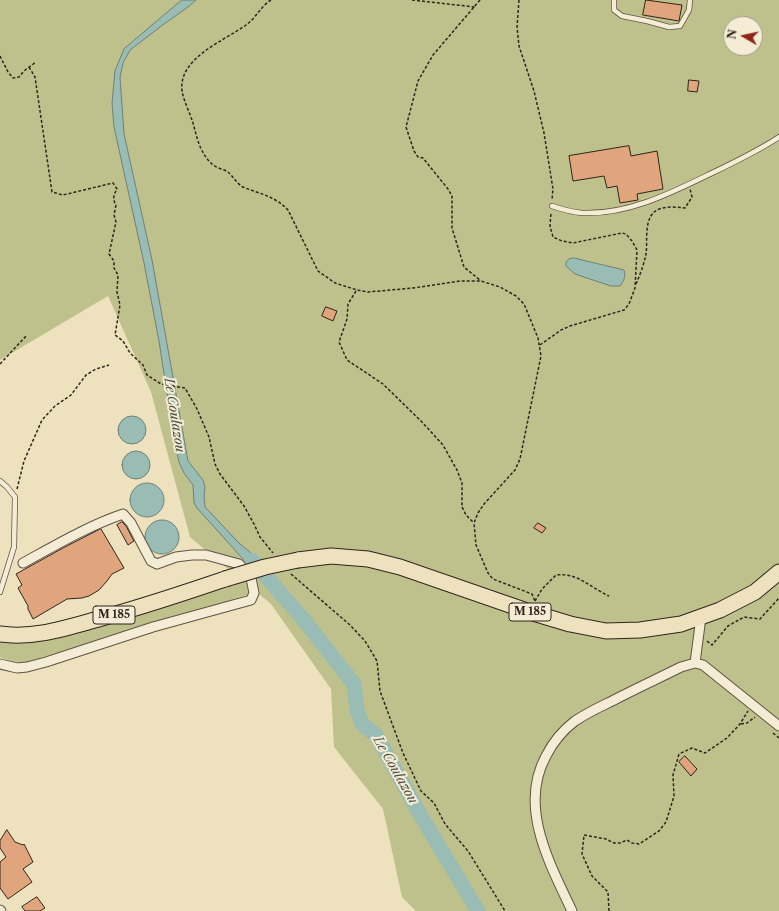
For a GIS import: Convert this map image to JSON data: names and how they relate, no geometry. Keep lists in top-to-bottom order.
{
  "streets": {
    "main road": ["M 185"]
  },
  "water": ["Le Coulazou"],
  "north": "left"
}
